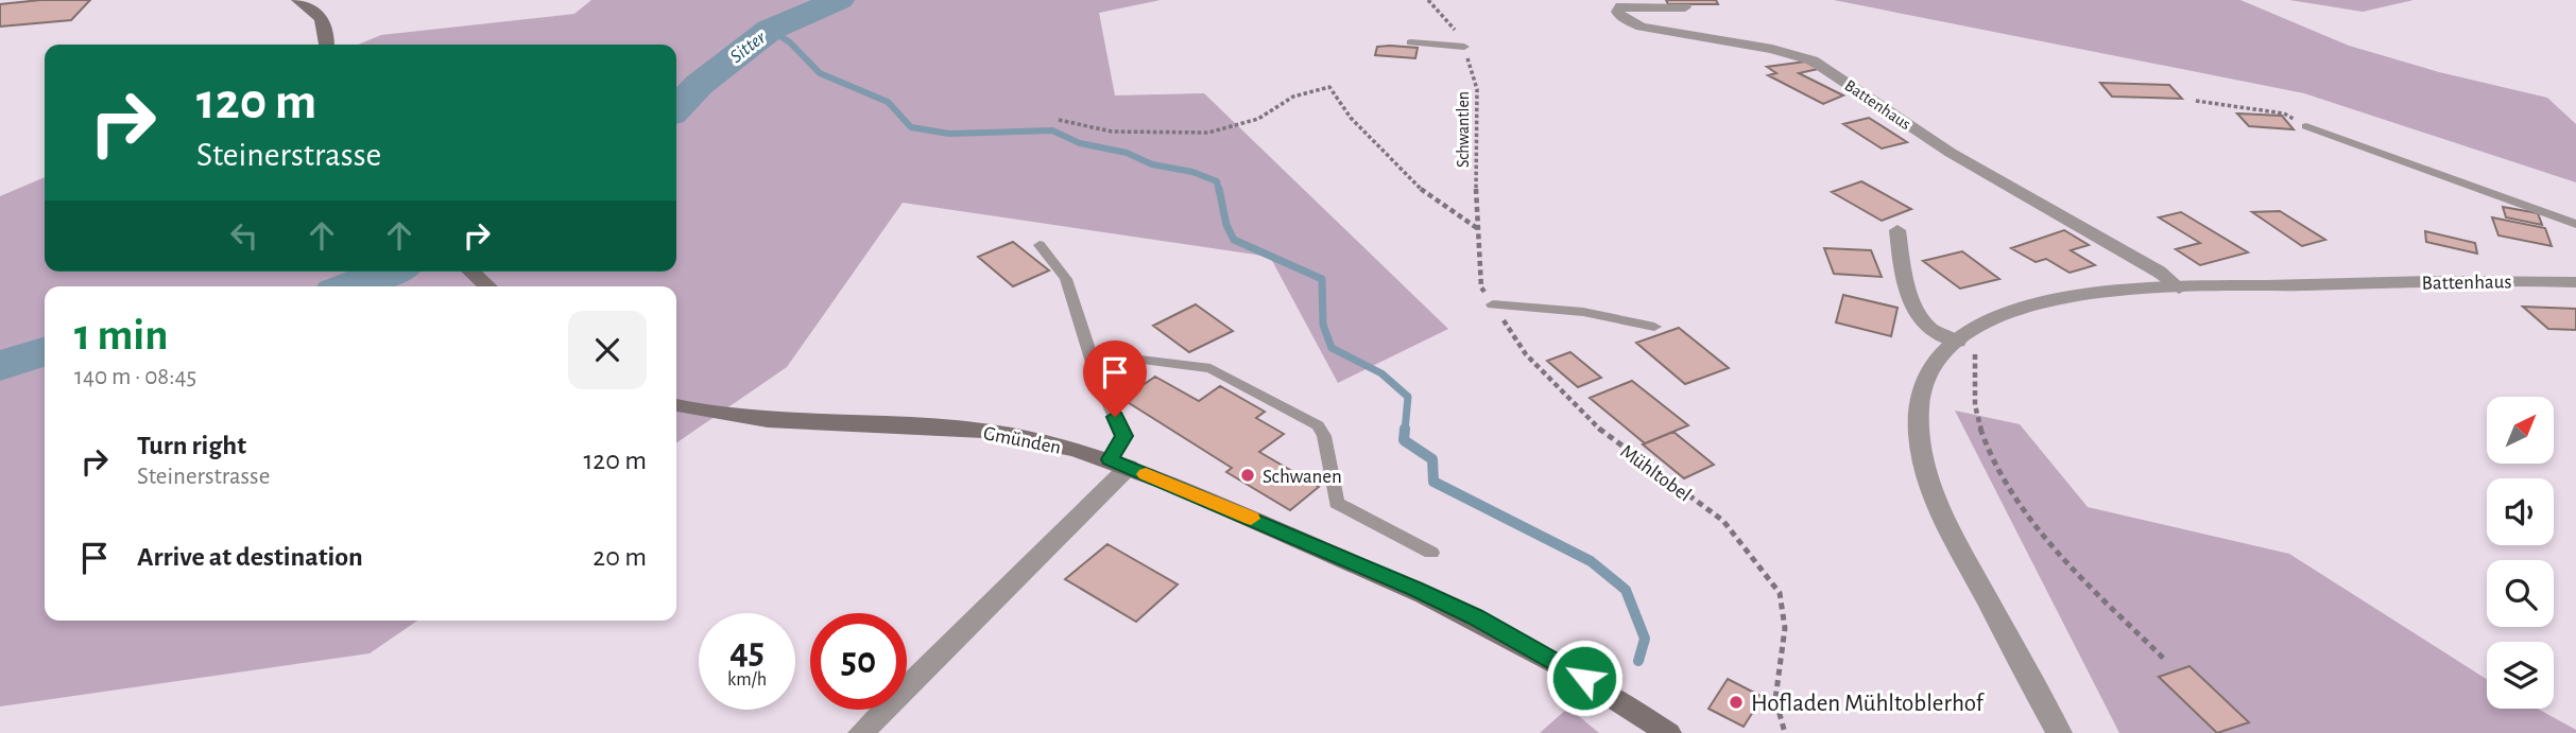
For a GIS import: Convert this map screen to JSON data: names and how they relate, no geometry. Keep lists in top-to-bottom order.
{
  "streets": {
    "main road": ["Gmünden"],
    "street": ["Battenhaus"],
    "path": ["Schwantlen", "Mühltobel"]
  },
  "crossings": [
    ["Schwantlen", "Mühltobel"]
  ],
  "water": ["Sitter"],
  "places": ["Schwanen", "Hofladen Mühltoblerhof"],
  "north": "top right",
  "page": {
    "turn": ["120 m", "Steinerstrasse"],
    "heading": ["1 min", "140 m · 08:45"],
    "list": [
      {
        "name": "Turn right",
        "note": "Steinerstrasse",
        "value": "120 m"
      },
      {
        "name": "Arrive at destination",
        "value": "20 m"
      }
    ],
    "speed": "45 km/h",
    "limit": "50"
  }
}
